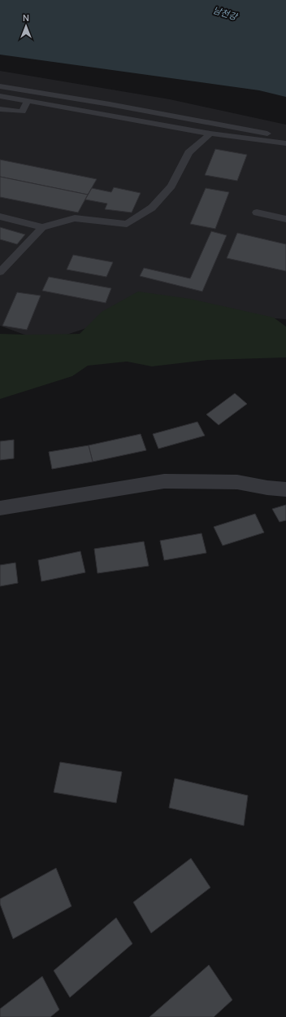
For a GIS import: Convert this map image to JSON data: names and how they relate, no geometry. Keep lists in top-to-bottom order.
{
  "water": ["남천강"],
  "north": "top"
}
